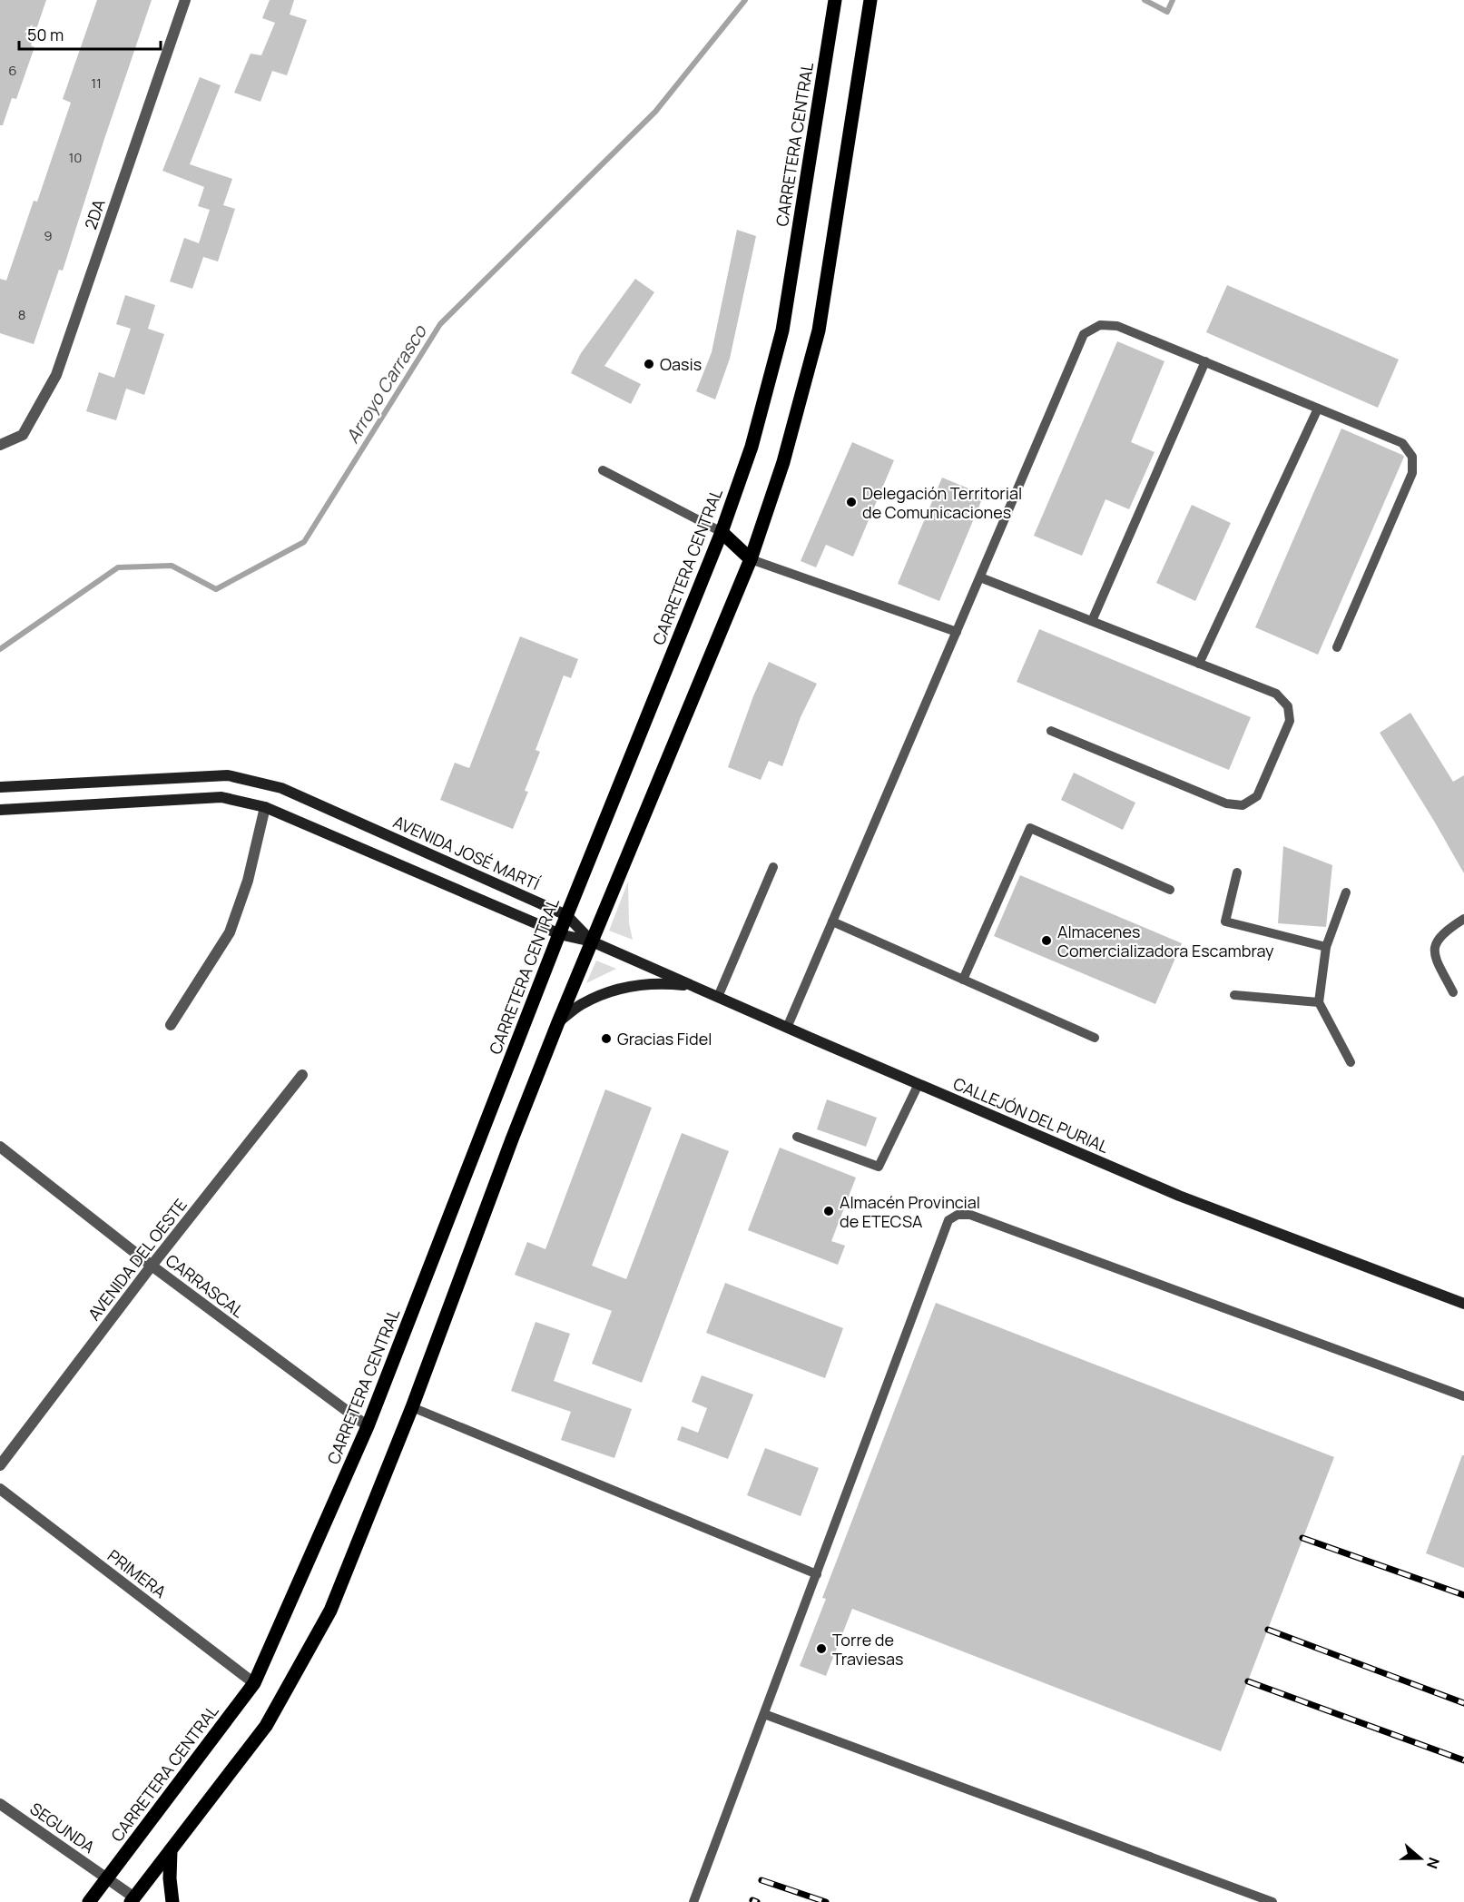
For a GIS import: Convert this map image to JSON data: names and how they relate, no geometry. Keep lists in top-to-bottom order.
{
  "streets": {
    "main road": ["CARRETERA CENTRAL", "AVENIDA JOSÉ MARTÍ", "CALLEJÓN DEL PURIAL"],
    "street": [
      "2DA",
      "AVENIDA DEL OESTE",
      "CARRASCAL",
      "PRIMERA",
      "SEGUNDA"
    ]
  },
  "crossings": [
    ["CARRETERA CENTRAL", "AVENIDA JOSÉ MARTÍ"],
    ["CARRETERA CENTRAL", "CARRASCAL"],
    ["CARRETERA CENTRAL", "PRIMERA"],
    ["CARRETERA CENTRAL", "SEGUNDA"],
    ["AVENIDA JOSÉ MARTÍ", "CALLEJÓN DEL PURIAL"],
    ["AVENIDA DEL OESTE", "CARRASCAL"]
  ],
  "water": ["Arroyo Carrasco"],
  "places": [
    "Oasis",
    "Delegación Territorial de Comunicaciones",
    "Almacenes Comercializadora Escambray",
    "Gracias Fidel",
    "Almacén Provincial de ETECSA",
    "Torre de Traviesas"
  ],
  "house_numbers": [
    "6",
    "11",
    "10",
    "9",
    "8"
  ],
  "scale_bar": "50 m",
  "north": "right"
}
